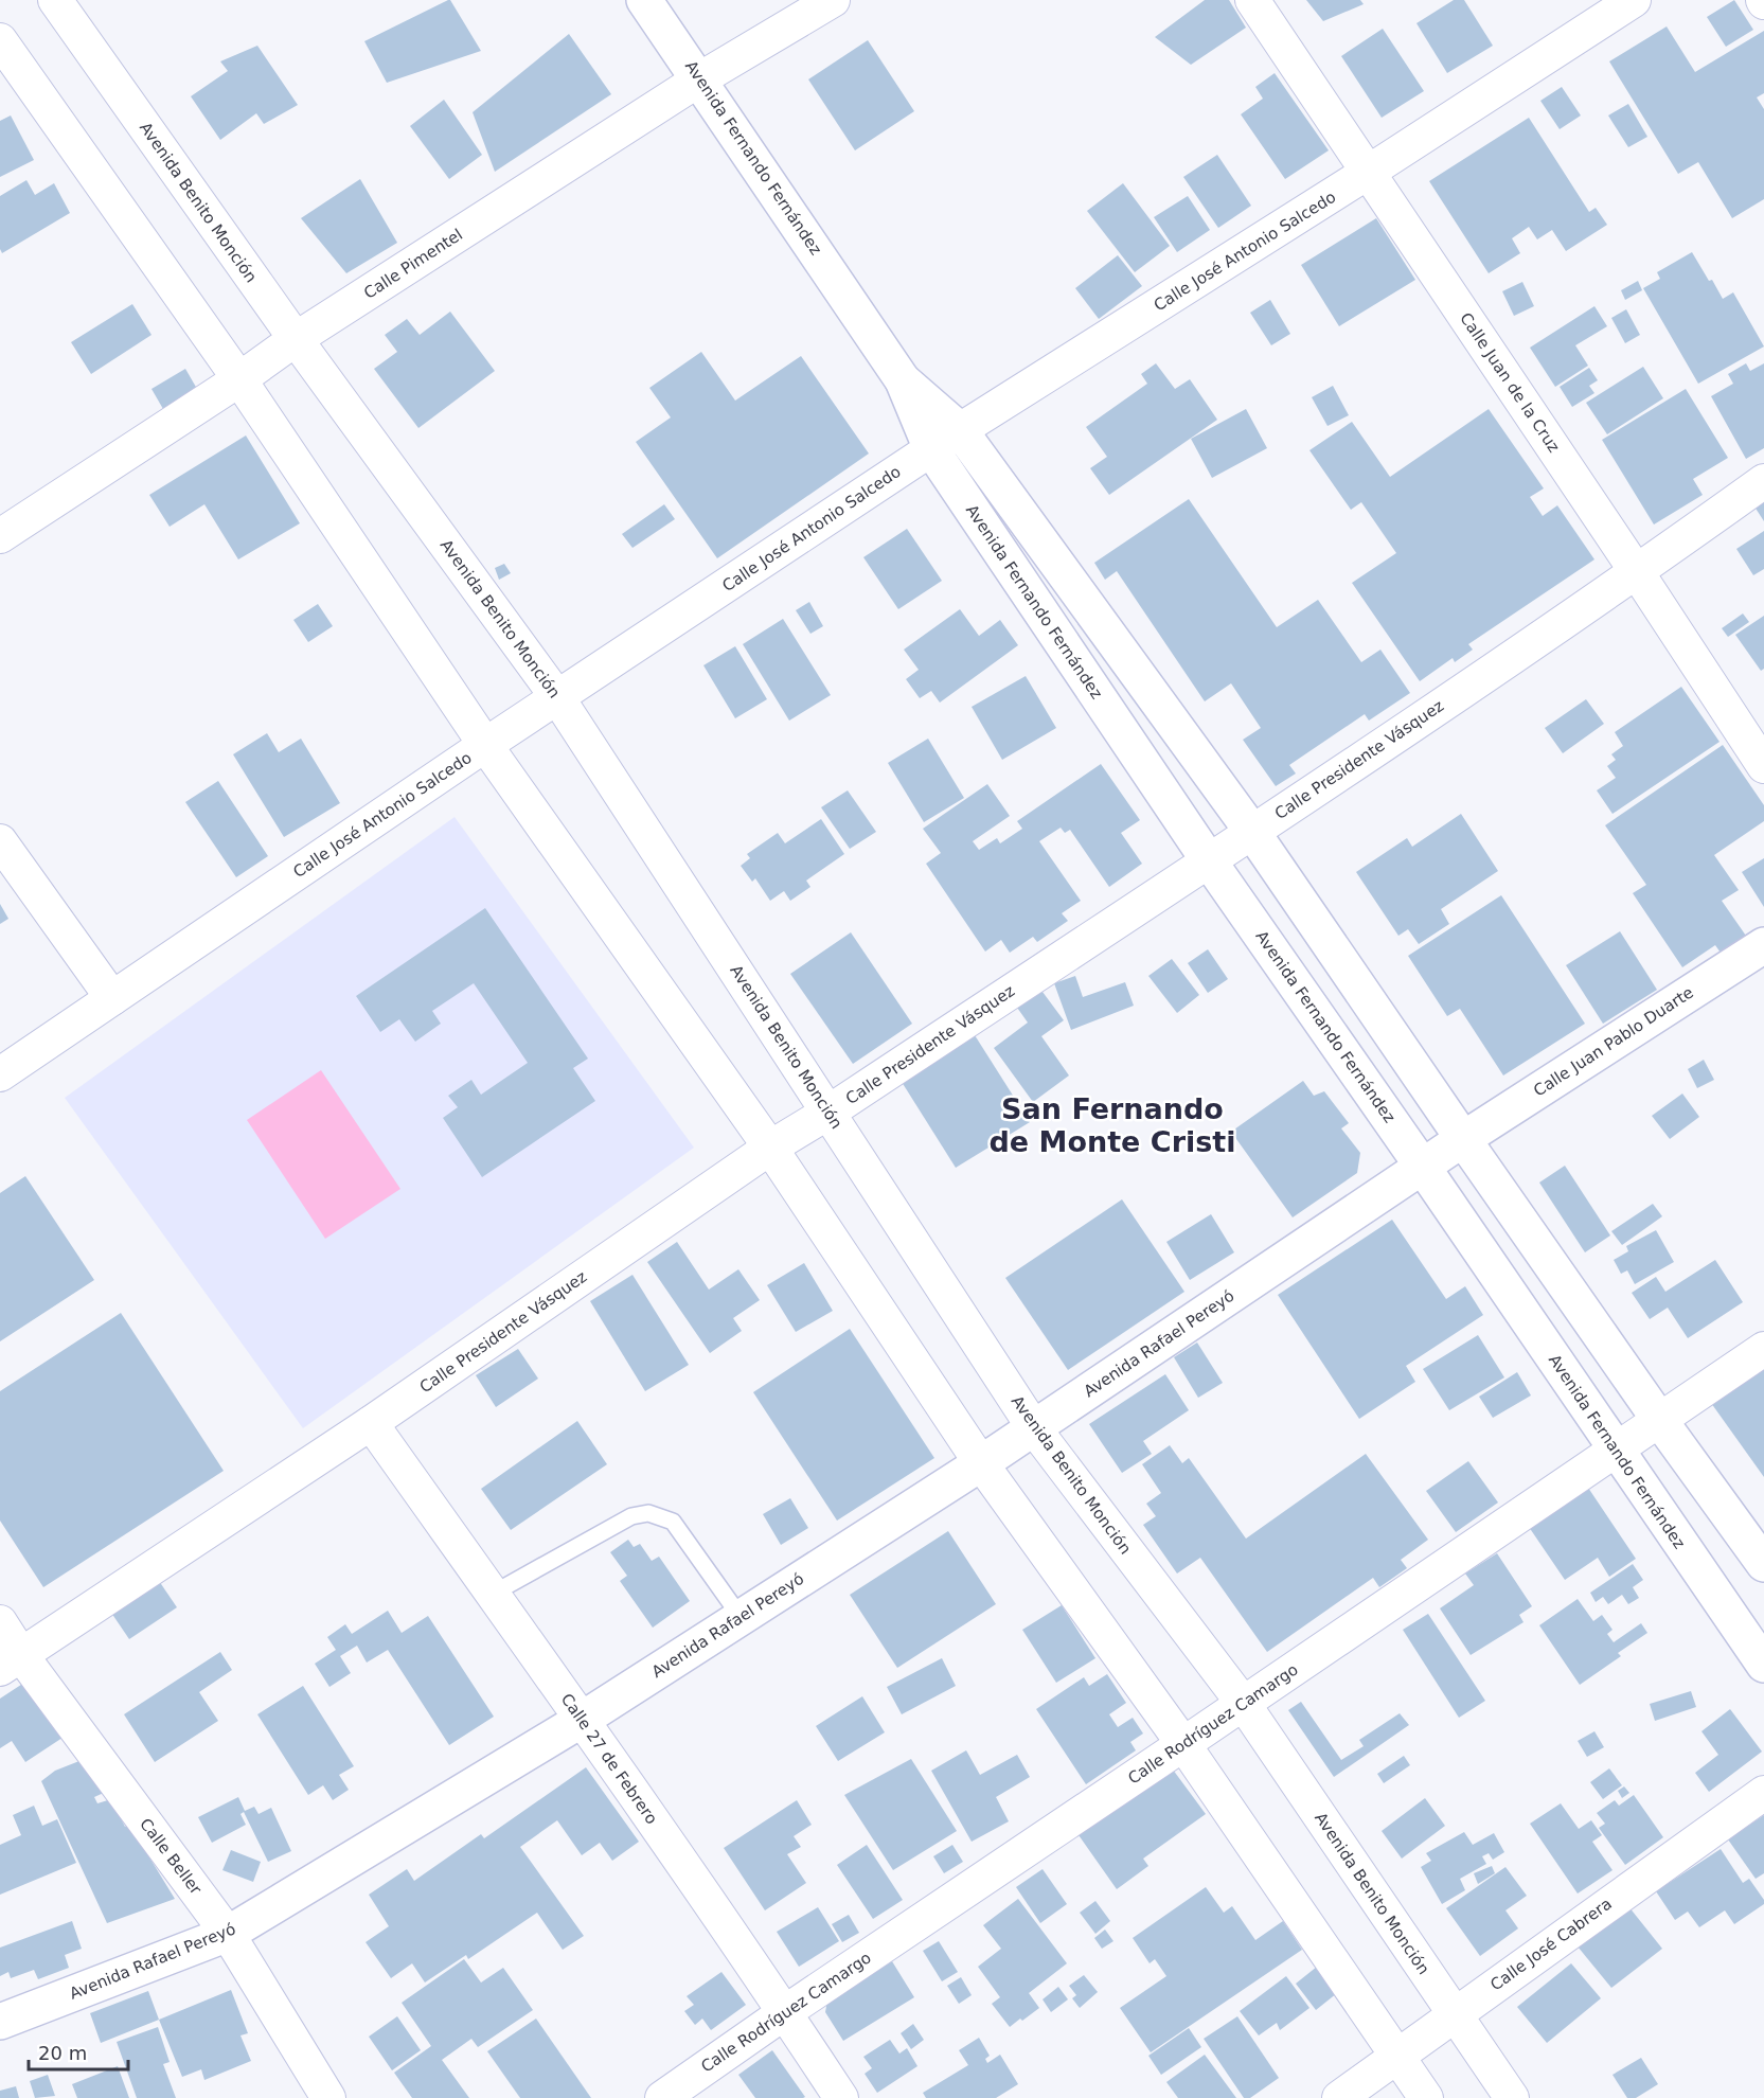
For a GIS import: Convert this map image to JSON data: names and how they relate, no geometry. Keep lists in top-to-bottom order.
{
  "streets": {
    "main road": ["Avenida Fernando Fernández", "Calle Juan Pablo Duarte", "Avenida Rafael Pereyó"],
    "street": [
      "Avenida Benito Monción",
      "Calle José Antonio Salcedo",
      "Calle Pimentel",
      "Calle Juan de la Cruz",
      "Calle Presidente Vásquez",
      "Calle Rodríguez Camargo",
      "Calle 27 de Febrero",
      "Calle Beller",
      "Calle José Cabrera"
    ]
  },
  "crossings": [
    ["Avenida Fernando Fernández", "Calle José Antonio Salcedo"],
    ["Avenida Fernando Fernández", "Calle Pimentel"],
    ["Avenida Fernando Fernández", "Calle Presidente Vásquez"],
    ["Avenida Fernando Fernández", "Calle Juan Pablo Duarte"],
    ["Avenida Fernando Fernández", "Avenida Rafael Pereyó"],
    ["Avenida Fernando Fernández", "Calle Rodríguez Camargo"],
    ["Avenida Benito Monción", "Calle José Antonio Salcedo"],
    ["Avenida Benito Monción", "Calle Pimentel"],
    ["Avenida Benito Monción", "Calle Presidente Vásquez"],
    ["Avenida Benito Monción", "Avenida Rafael Pereyó"],
    ["Avenida Benito Monción", "Calle Rodríguez Camargo"],
    ["Avenida Benito Monción", "Calle José Cabrera"],
    ["Calle José Antonio Salcedo", "Calle Juan de la Cruz"],
    ["Calle Juan de la Cruz", "Calle Presidente Vásquez"],
    ["Calle Presidente Vásquez", "Calle 27 de Febrero"],
    ["Calle Presidente Vásquez", "Calle Beller"],
    ["Calle Juan Pablo Duarte", "Avenida Rafael Pereyó"],
    ["Avenida Rafael Pereyó", "Calle 27 de Febrero"],
    ["Avenida Rafael Pereyó", "Calle Beller"],
    ["Calle Rodríguez Camargo", "Calle 27 de Febrero"]
  ],
  "districts": ["San Fernando de Monte Cristi"],
  "scale_bar": "20 m"
}
